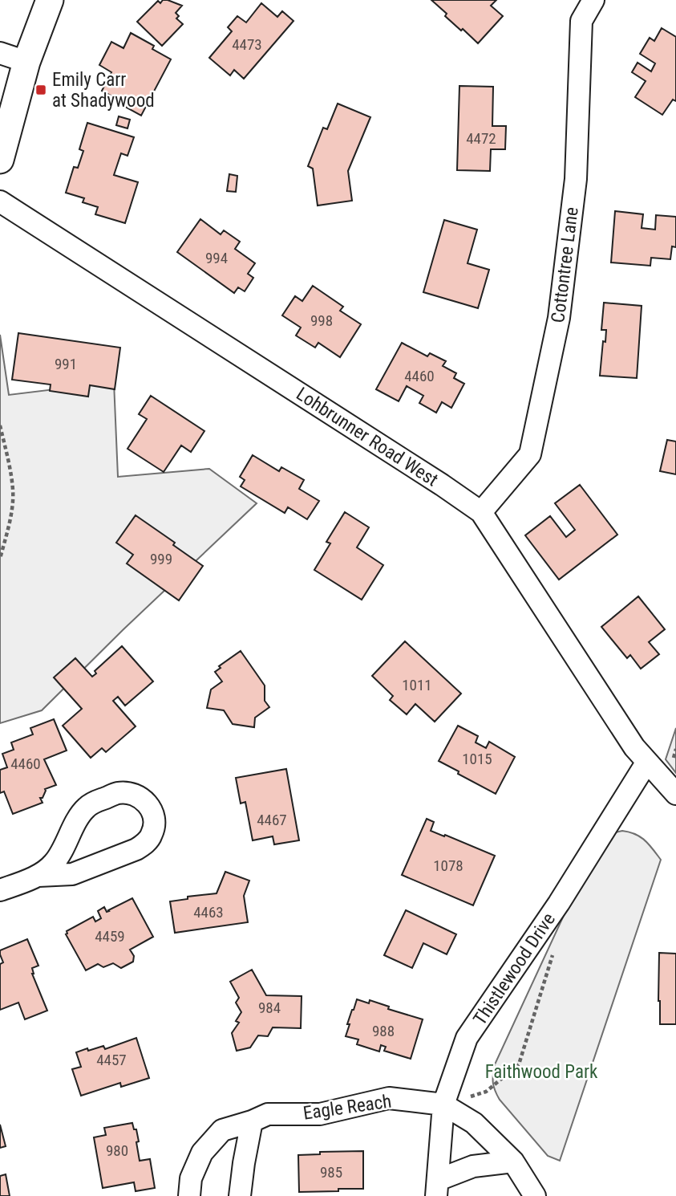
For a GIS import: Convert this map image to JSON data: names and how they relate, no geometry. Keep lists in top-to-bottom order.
{
  "streets": {
    "street": [
      "Cottontree Lane",
      "Lohbrunner Road West",
      "Thistlewood Drive",
      "Eagle Reach"
    ]
  },
  "crossings": [
    ["Cottontree Lane", "Lohbrunner Road West"],
    ["Lohbrunner Road West", "Thistlewood Drive"],
    ["Thistlewood Drive", "Eagle Reach"]
  ],
  "parks": ["Faithwood Park"],
  "places": {
    "transit": ["Emily Carr at Shadywood"]
  },
  "house_numbers": [
    "4473",
    "4472",
    "994",
    "998",
    "991",
    "4460",
    "999",
    "1011",
    "1015",
    "4460",
    "4467",
    "1078",
    "4463",
    "4459",
    "984",
    "988",
    "4457",
    "980",
    "985"
  ]
}
